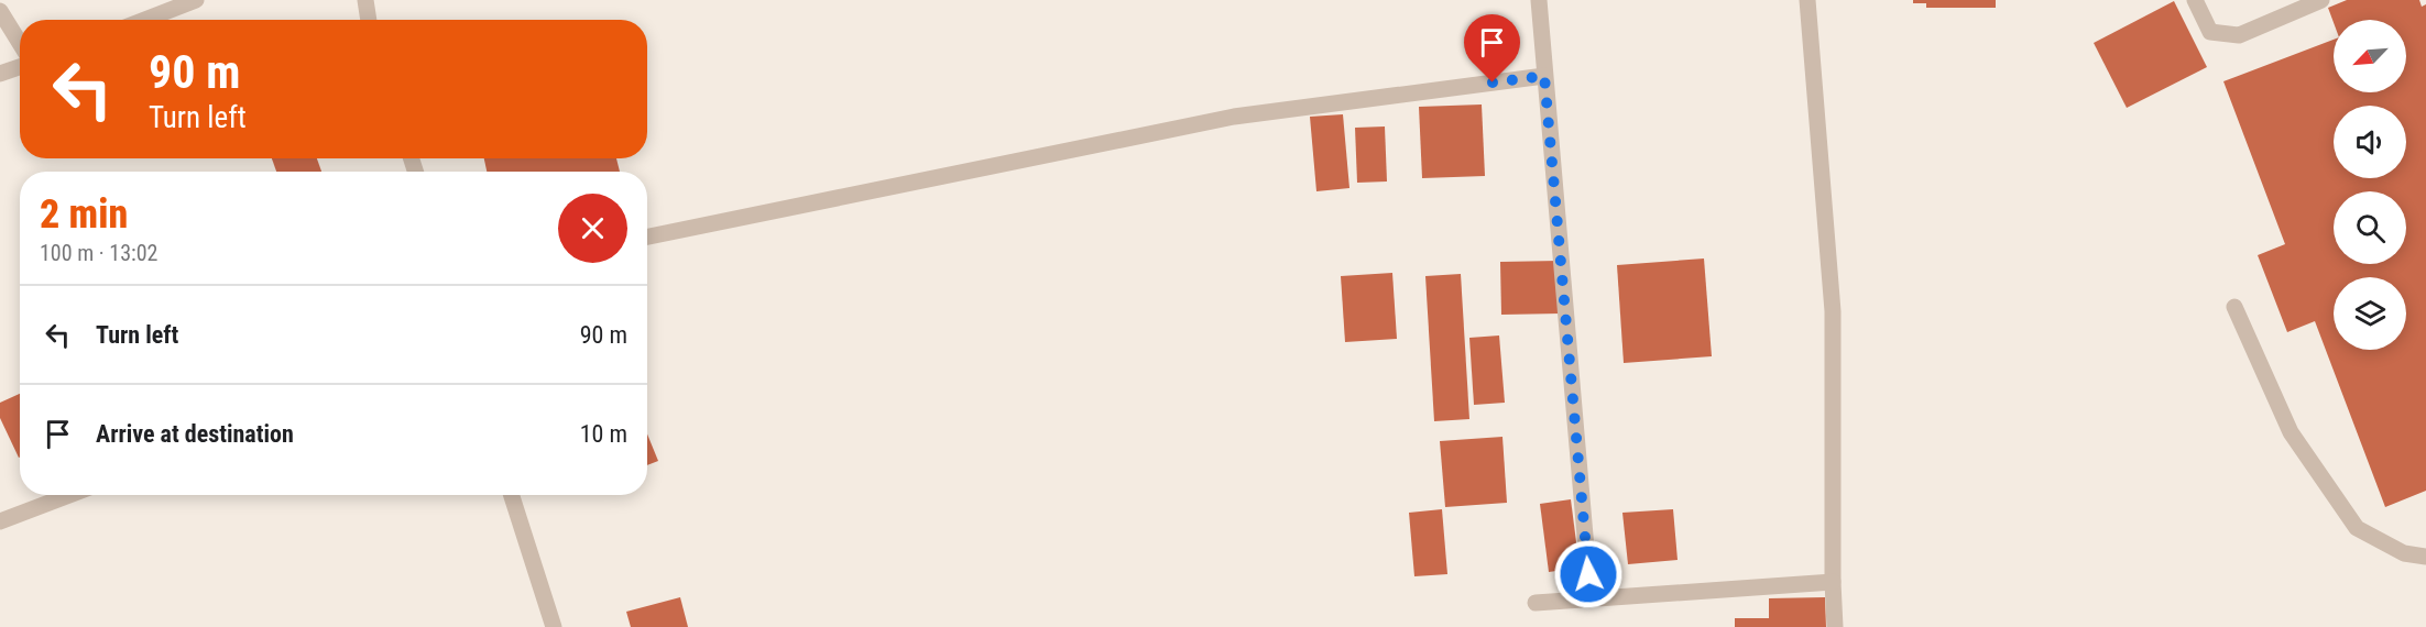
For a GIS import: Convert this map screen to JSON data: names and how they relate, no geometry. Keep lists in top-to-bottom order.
{
  "north": "bottom left",
  "page": {
    "turn": ["90 m", "Turn left"],
    "heading": ["2 min", "100 m · 13:02"],
    "list": [
      {
        "name": "Turn left",
        "value": "90 m"
      },
      {
        "name": "Arrive at destination",
        "value": "10 m"
      }
    ]
  }
}
